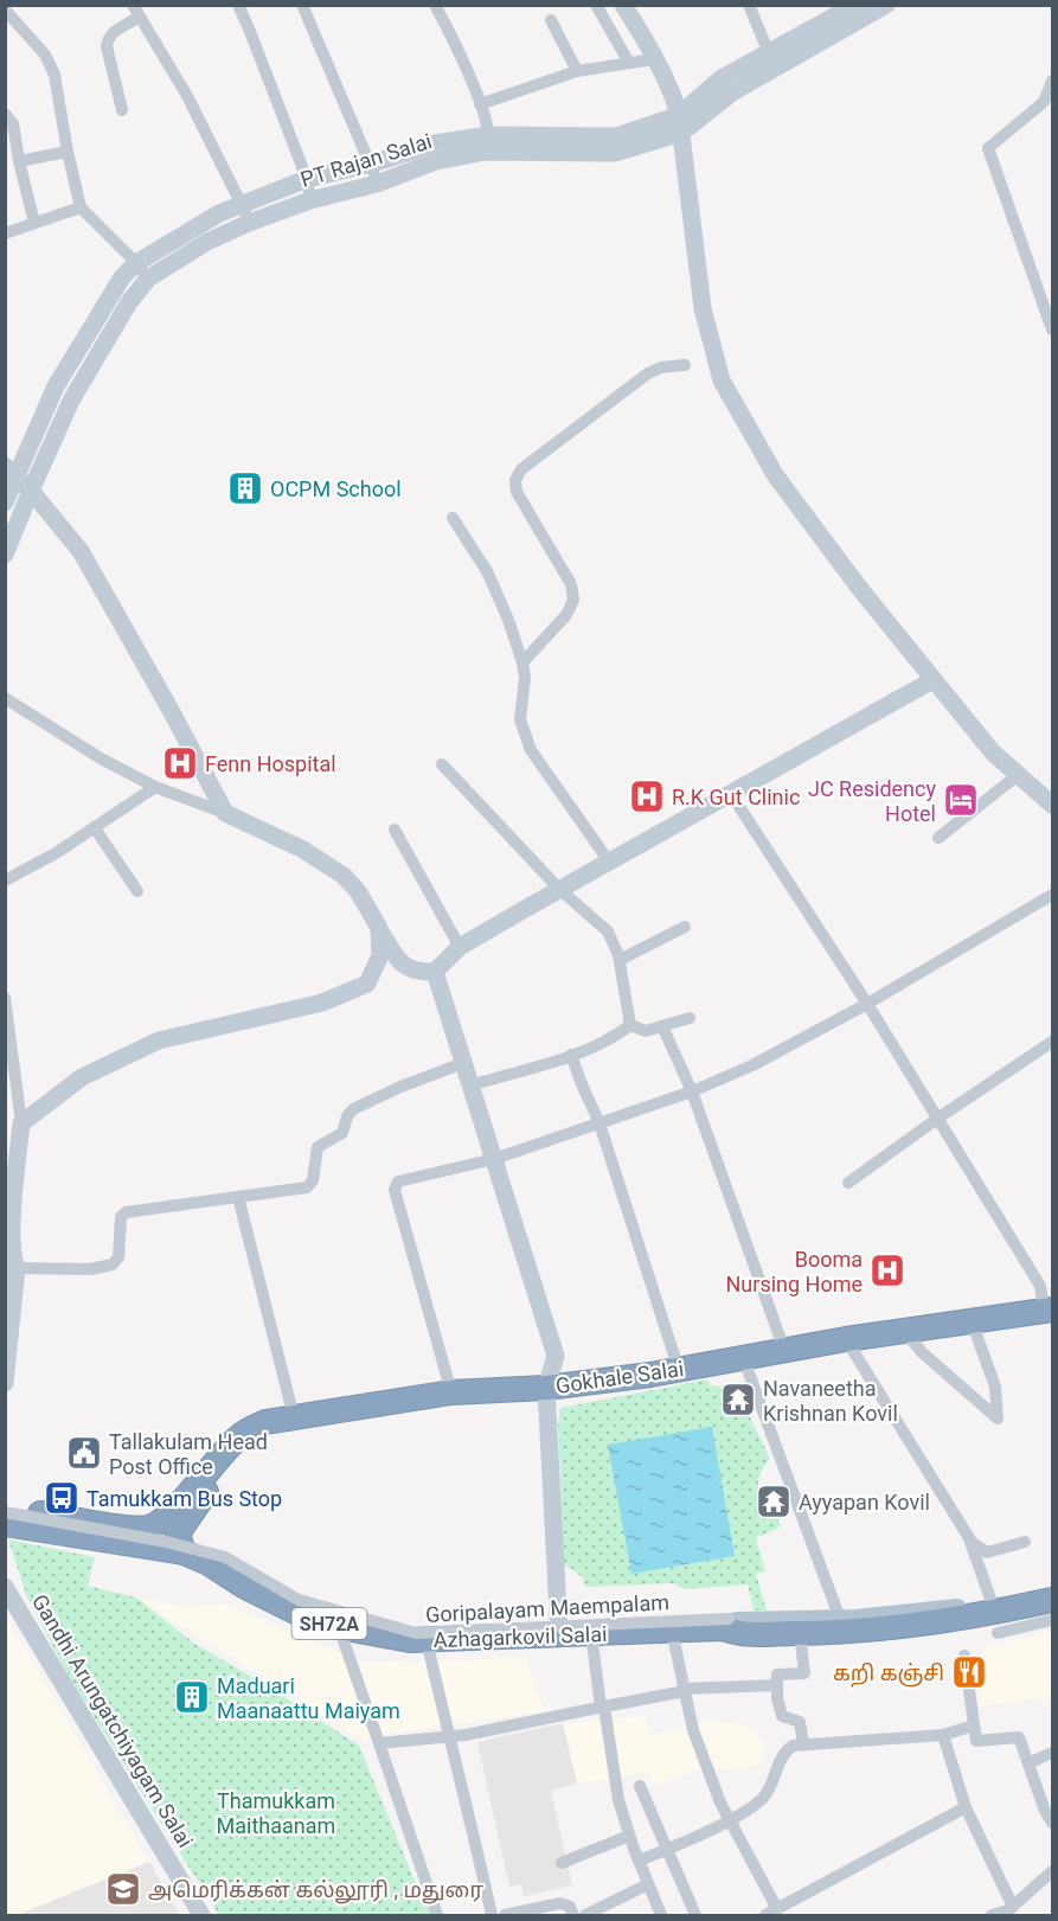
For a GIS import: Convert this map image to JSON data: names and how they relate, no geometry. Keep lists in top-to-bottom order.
{
  "streets": {
    "highway": ["Gokhale Salai", "SH72A", "Azhagarkovil Salai"],
    "main road": ["PT Rajan Salai", "Gandhi Arungatchiyagam Salai"],
    "street": ["Goripalayam Maempalam"]
  },
  "crossings": [
    ["Gokhale Salai", "Azhagarkovil Salai"],
    ["Goripalayam Maempalam", "Azhagarkovil Salai"]
  ],
  "parks": ["Thamukkam Maithaanam"],
  "places": {
    "building": ["OCPM School", "Maduari Maanaattu Maiyam"],
    "hospital": ["Fenn Hospital", "R.K Gut Clinic", "Booma Nursing Home"],
    "hotel": ["JC Residency Hotel"],
    "temple": ["Navaneetha Krishnan Kovil", "Ayyapan Kovil"],
    "public building": ["Tallakulam Head Post Office"],
    "bus stop": ["Tamukkam Bus Stop"],
    "restaurant": ["கறி கஞ்சி"],
    "school or university": ["அமெரிக்கன் கல்லூரி , மதுரை"]
  }
}
